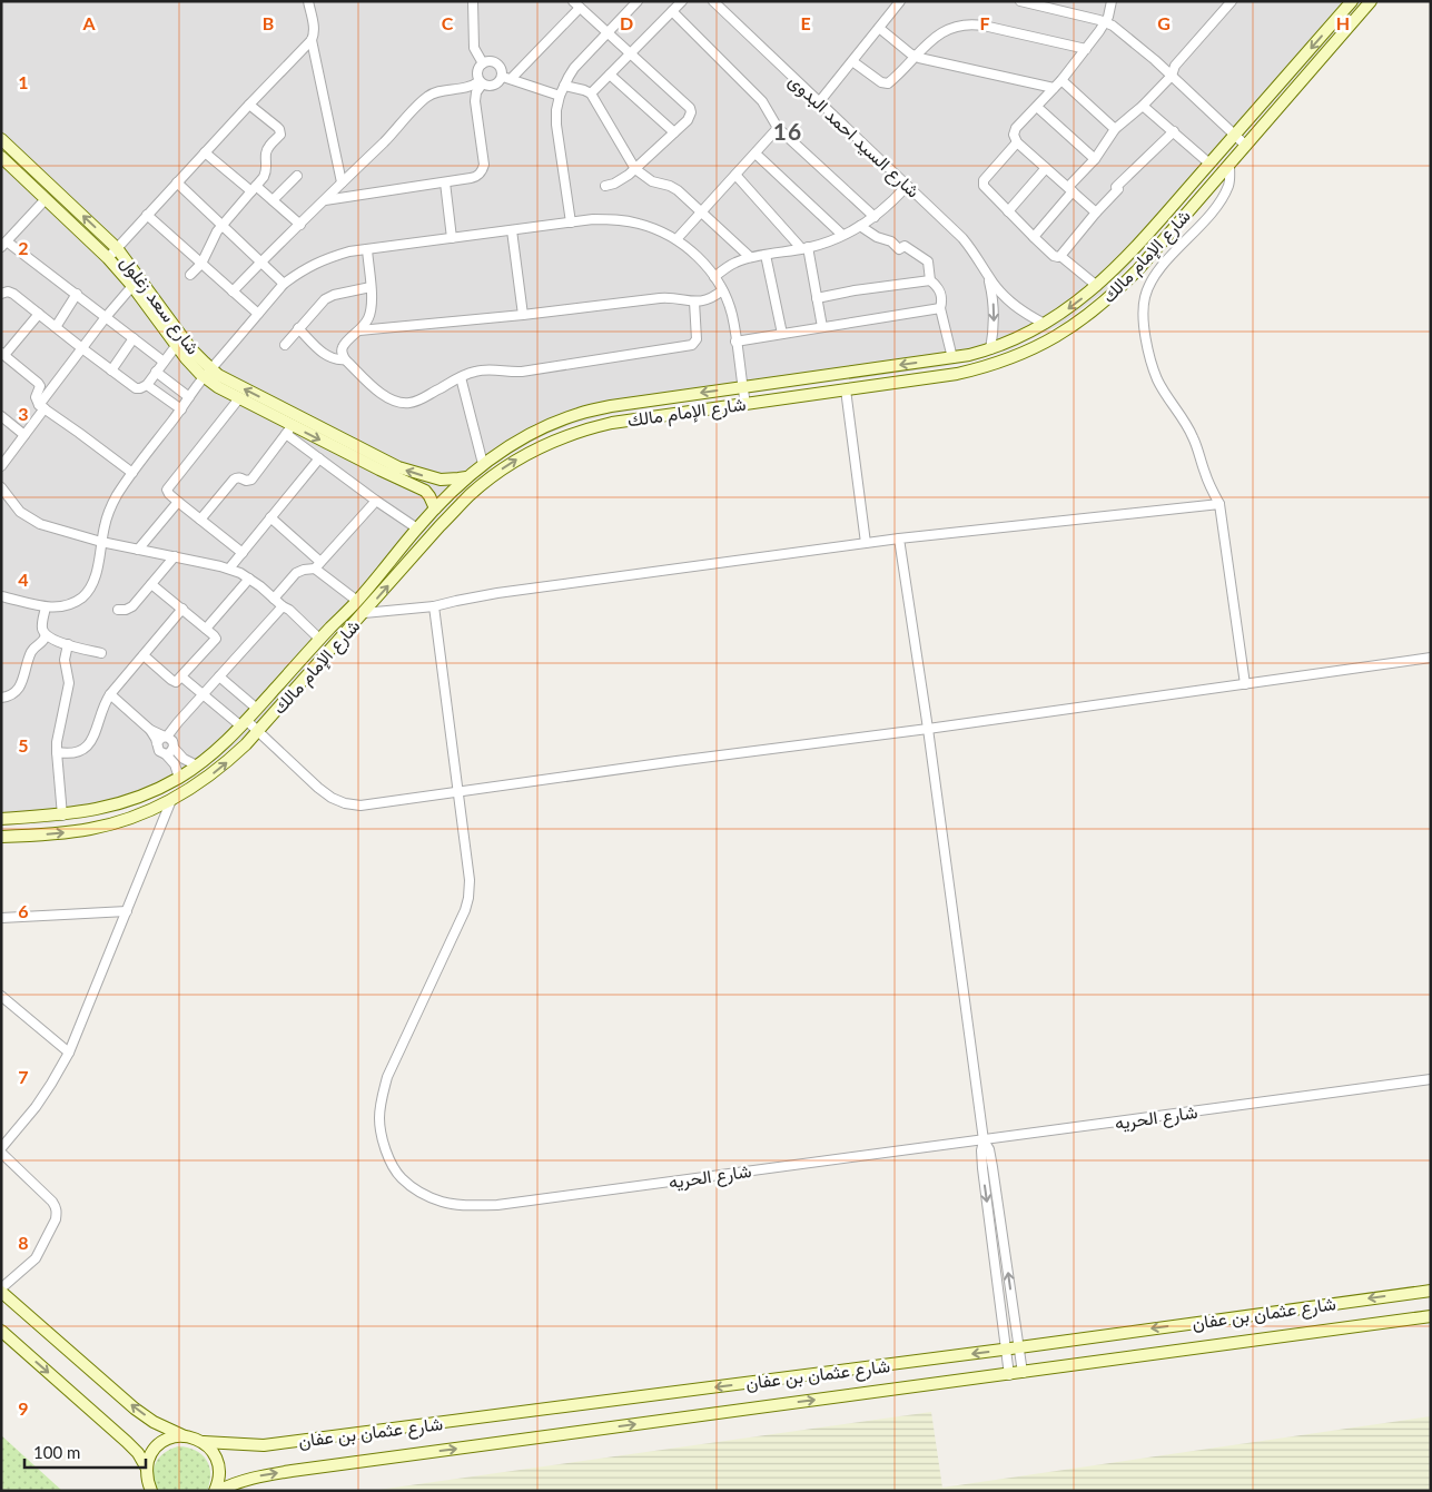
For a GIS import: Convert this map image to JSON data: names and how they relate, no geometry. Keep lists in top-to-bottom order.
{
  "streets": {
    "street": [
      "شارع السيد احمد البدوى",
      "شارع الإمام مالك",
      "شارع سعد زغلول",
      "شارع الحريه",
      "شارع عثمان بن عفان"
    ]
  },
  "crossings": [
    ["شارع السيد احمد البدوى", "شارع الإمام مالك"],
    ["شارع الإمام مالك", "شارع سعد زغلول"]
  ],
  "districts": ["16"],
  "scale_bar": "100 m",
  "grid": {
    "columns": [
      "A",
      "B",
      "C",
      "D",
      "E",
      "F",
      "G",
      "H"
    ],
    "rows": [
      "1",
      "2",
      "3",
      "4",
      "5",
      "6",
      "7",
      "8",
      "9"
    ]
  }
}
